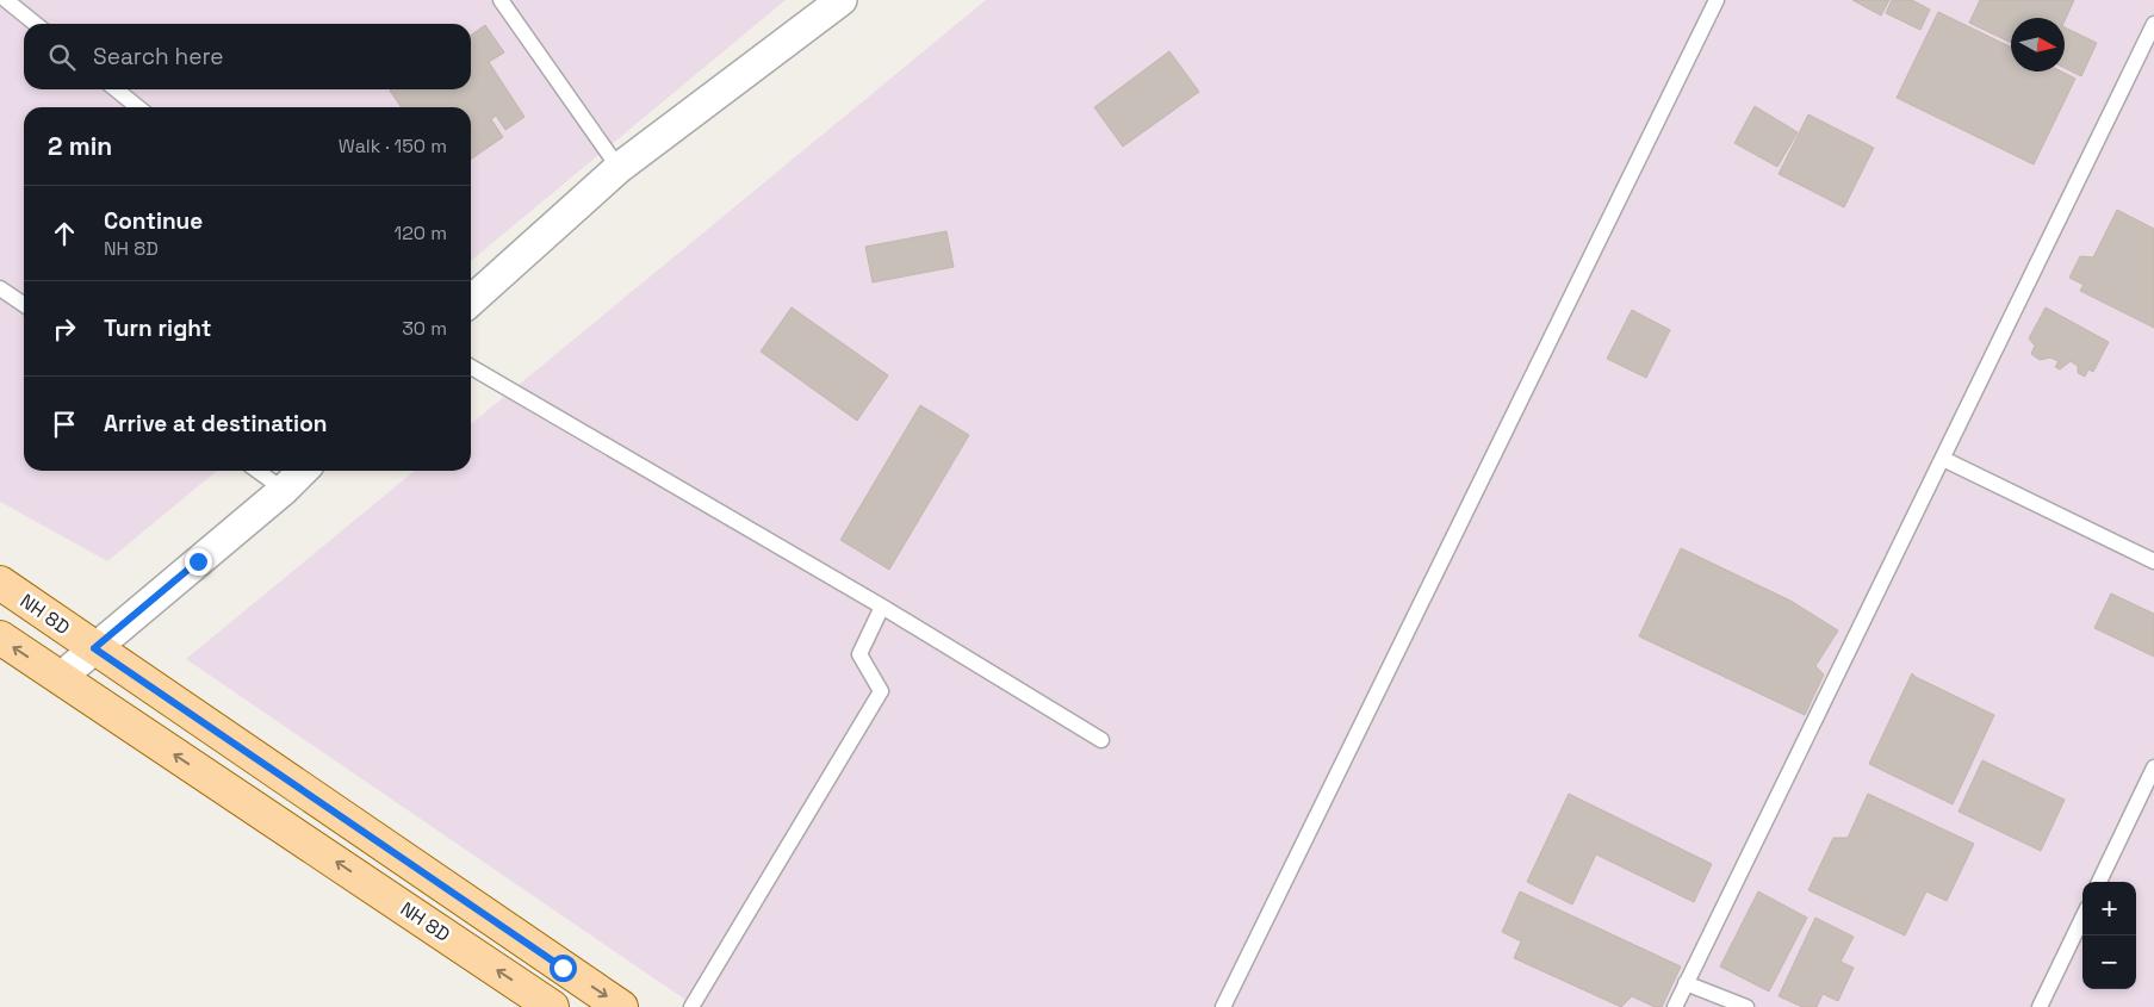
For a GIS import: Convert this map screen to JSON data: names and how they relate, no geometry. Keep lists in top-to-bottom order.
{
  "streets": {
    "main road": ["NH 8D"]
  },
  "north": "right",
  "page": {
    "search": "Search here",
    "heading": ["2 min", "Walk · 150 m"],
    "list": [
      ["Continue", "NH 8D", "120 m"],
      ["Turn right", "30 m"],
      "Arrive at destination"
    ],
    "map_buttons": ["+", "−"]
  }
}
